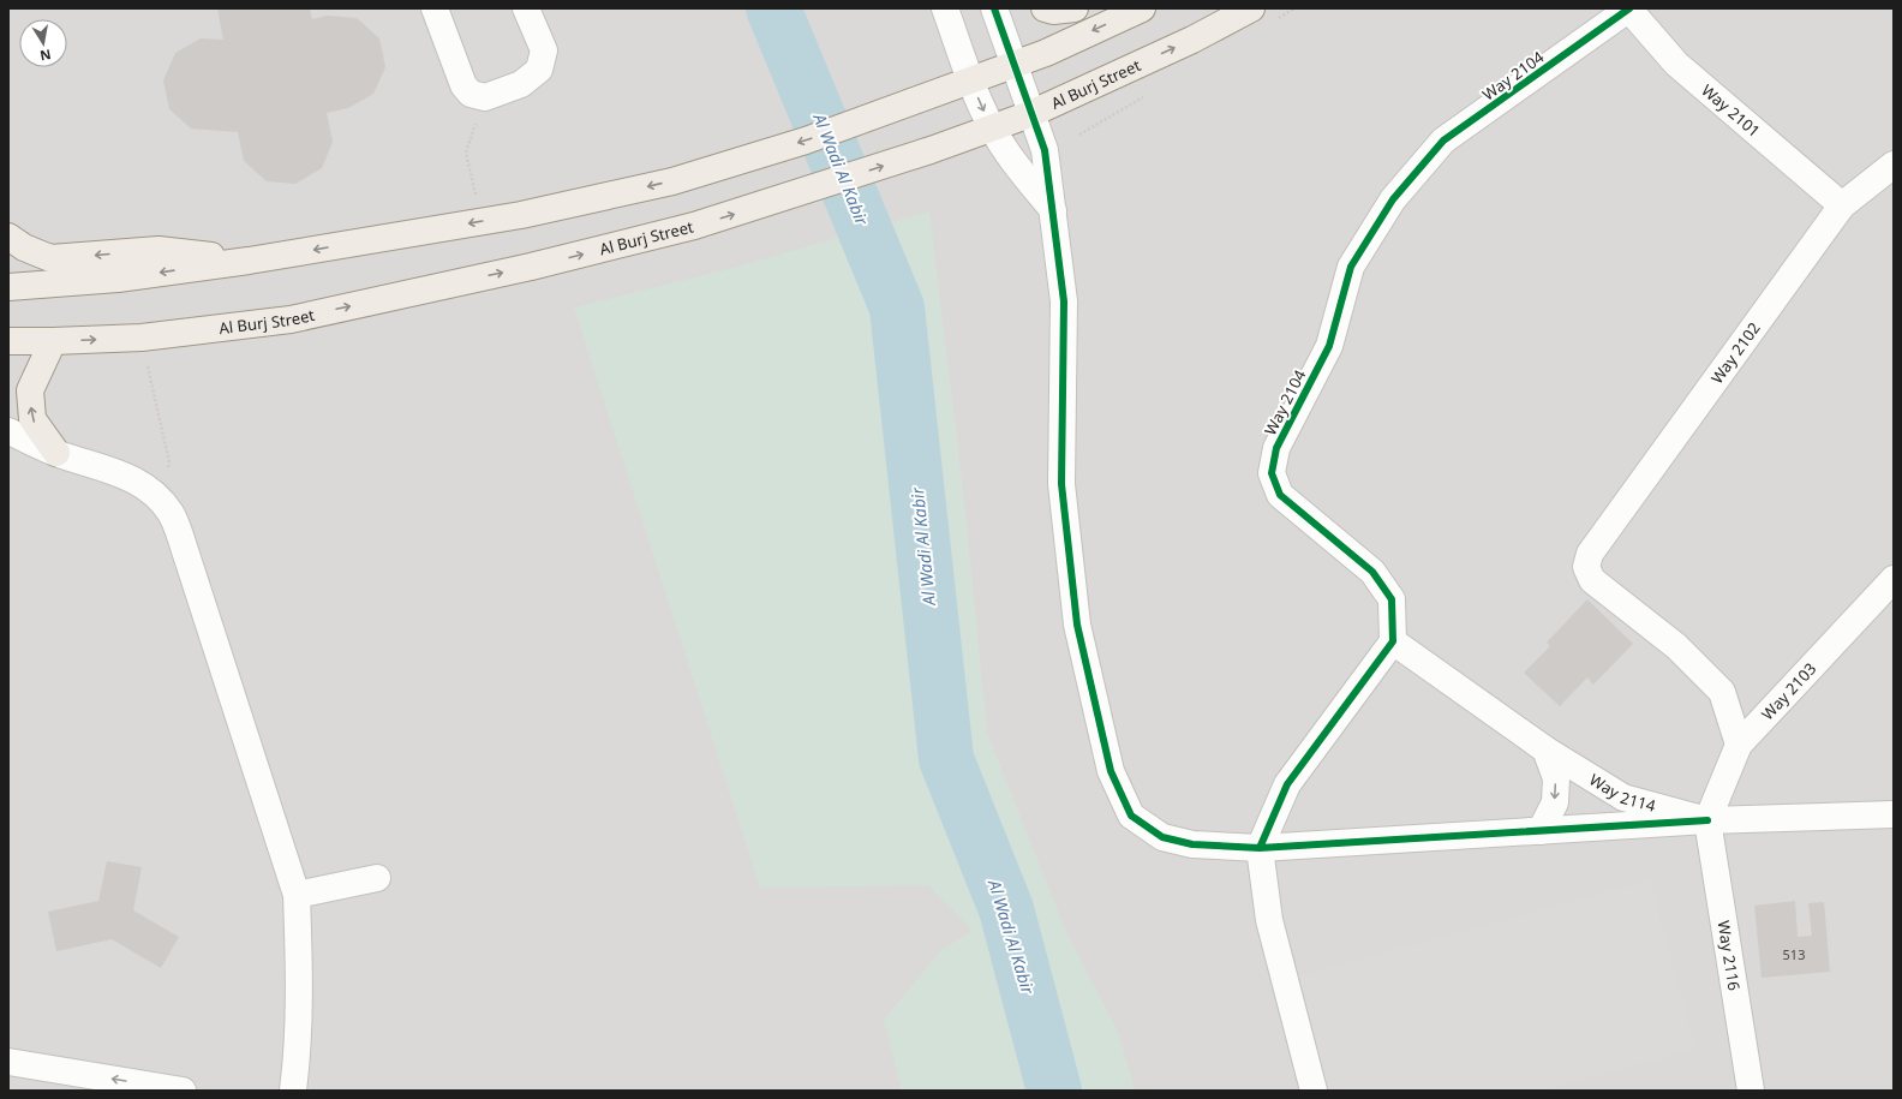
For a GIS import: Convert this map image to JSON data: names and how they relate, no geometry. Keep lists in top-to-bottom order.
{
  "streets": {
    "main road": ["Al Burj Street"],
    "street": [
      "Way 2104",
      "Way 2101",
      "Way 2102",
      "Way 2103",
      "Way 2114",
      "Way 2116"
    ]
  },
  "crossings": [
    ["Way 2104", "Way 2101"],
    ["Way 2104", "Way 2114"],
    ["Way 2101", "Way 2102"],
    ["Way 2102", "Way 2103"],
    ["Way 2103", "Way 2114"],
    ["Way 2103", "Way 2116"],
    ["Way 2114", "Way 2116"]
  ],
  "water": ["Al Wadi Al Kabir"],
  "house_numbers": ["513"],
  "north": "bottom"
}
